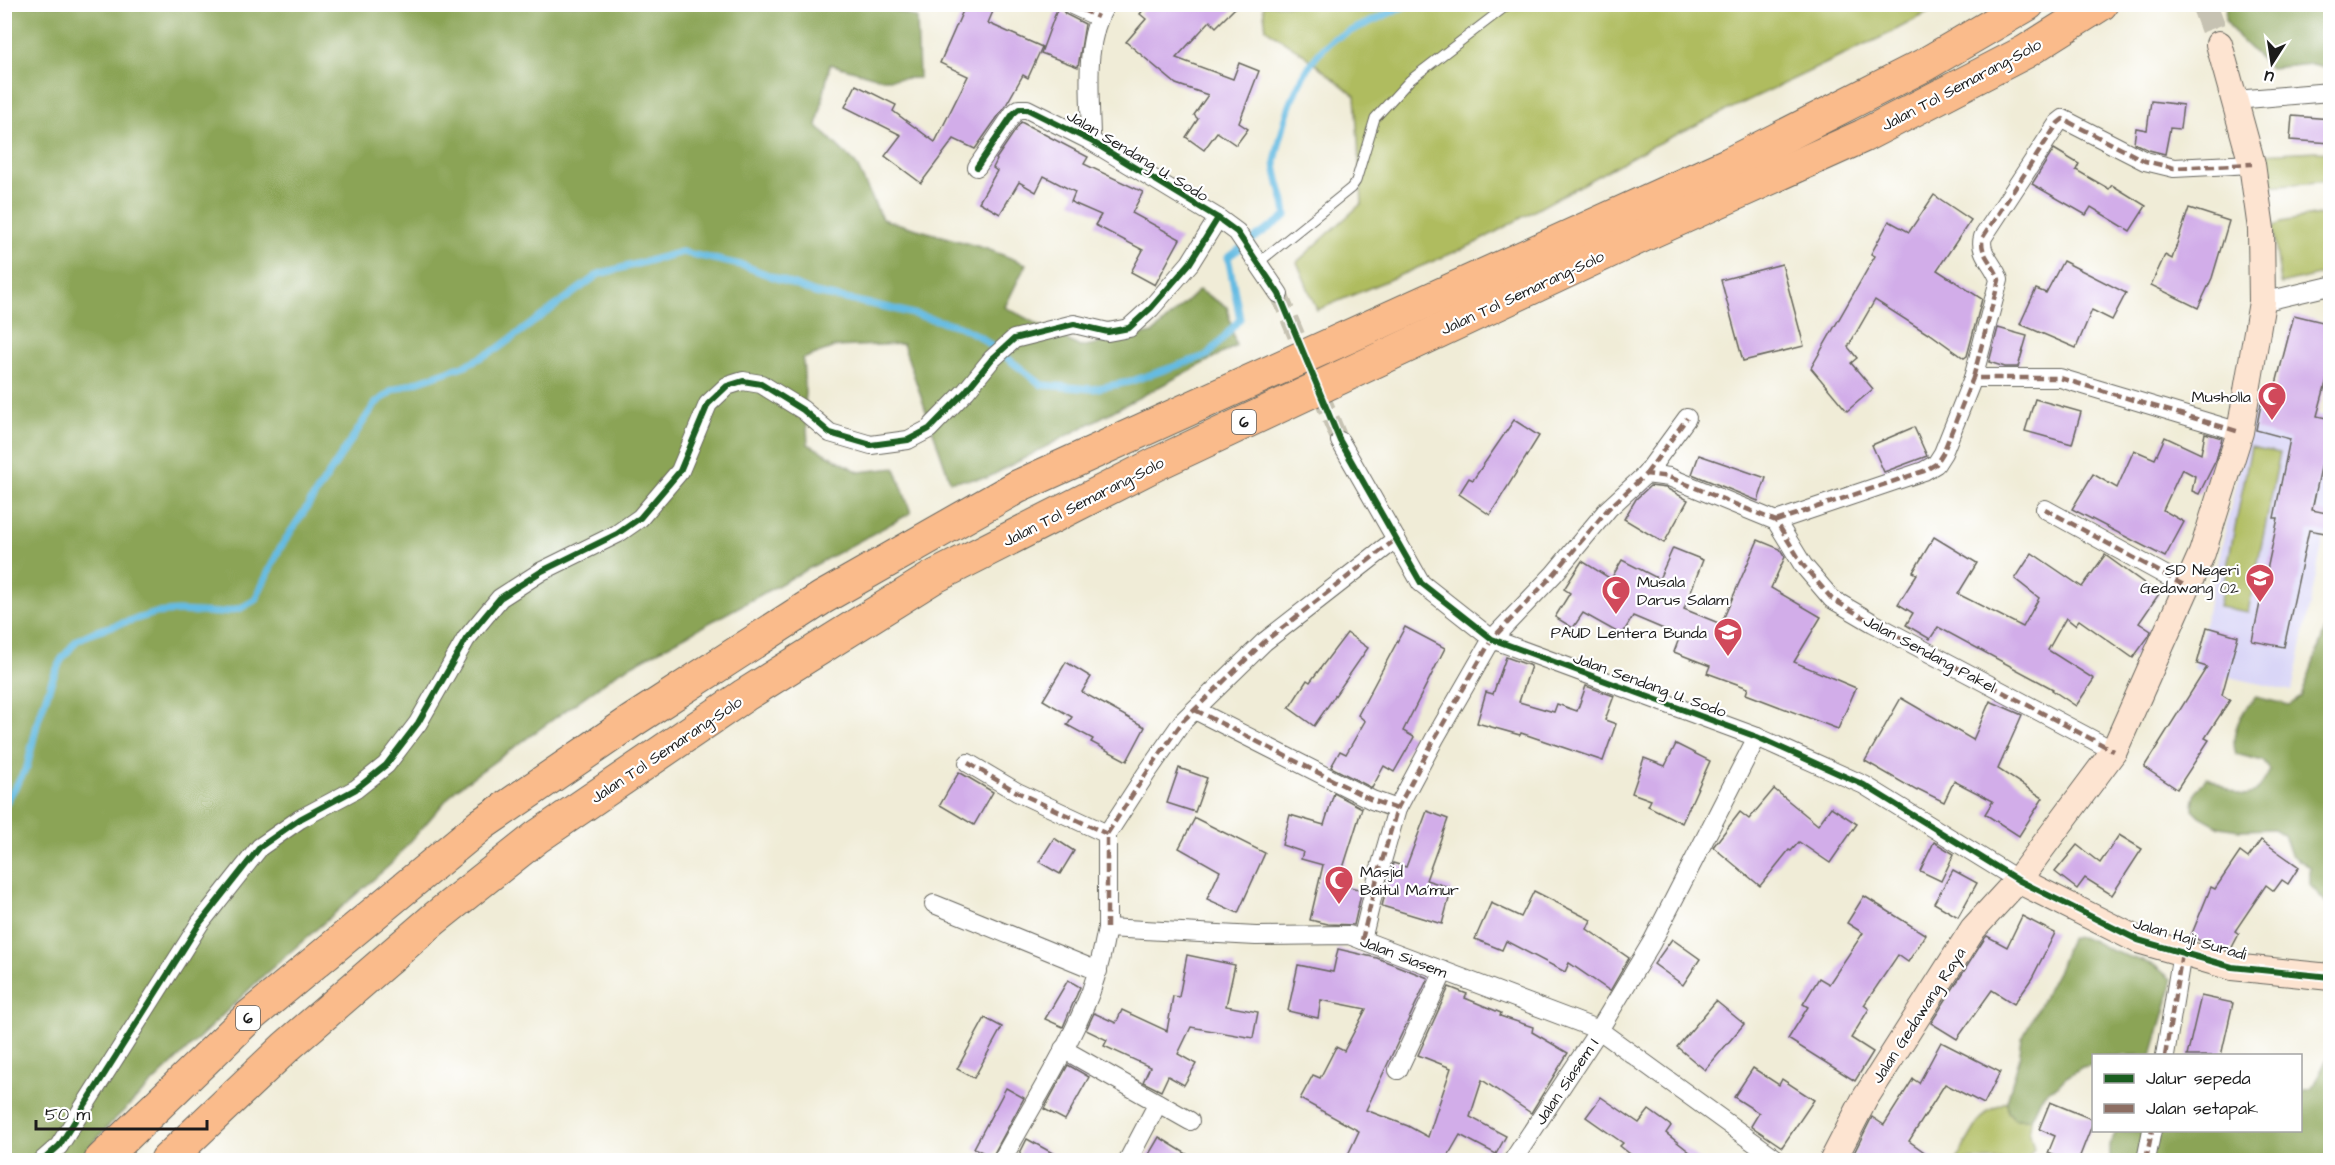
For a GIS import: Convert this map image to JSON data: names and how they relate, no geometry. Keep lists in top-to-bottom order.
{
  "streets": {
    "highway": ["Jalan Tol Semarang–Solo", "6"],
    "street": [
      "Jalan Sendang U. Sodo",
      "Jalan Sendang Pakel",
      "Jalan Haji Suradi",
      "Jalan Siasem",
      "Jalan Gedawang Raya",
      "Jalan Siasem I"
    ]
  },
  "crossings": [
    ["Jalan Sendang U. Sodo", "Jalan Haji Suradi"],
    ["Jalan Sendang U. Sodo", "Jalan Gedawang Raya"],
    ["Jalan Sendang U. Sodo", "Jalan Siasem I"],
    ["Jalan Sendang Pakel", "Jalan Gedawang Raya"],
    ["Jalan Haji Suradi", "Jalan Gedawang Raya"],
    ["Jalan Siasem", "Jalan Siasem I"]
  ],
  "places": {
    "mosque": ["Musholla", "Musala Darus Salam", "Masjid Baitul Ma'mur"],
    "school or university": ["SD Negeri Gedawang 02", "PAUD Lentera Bunda"]
  },
  "legend": ["Jalur sepeda", "Jalan setapak"],
  "scale_bar": "50 m",
  "north": "bottom"
}
